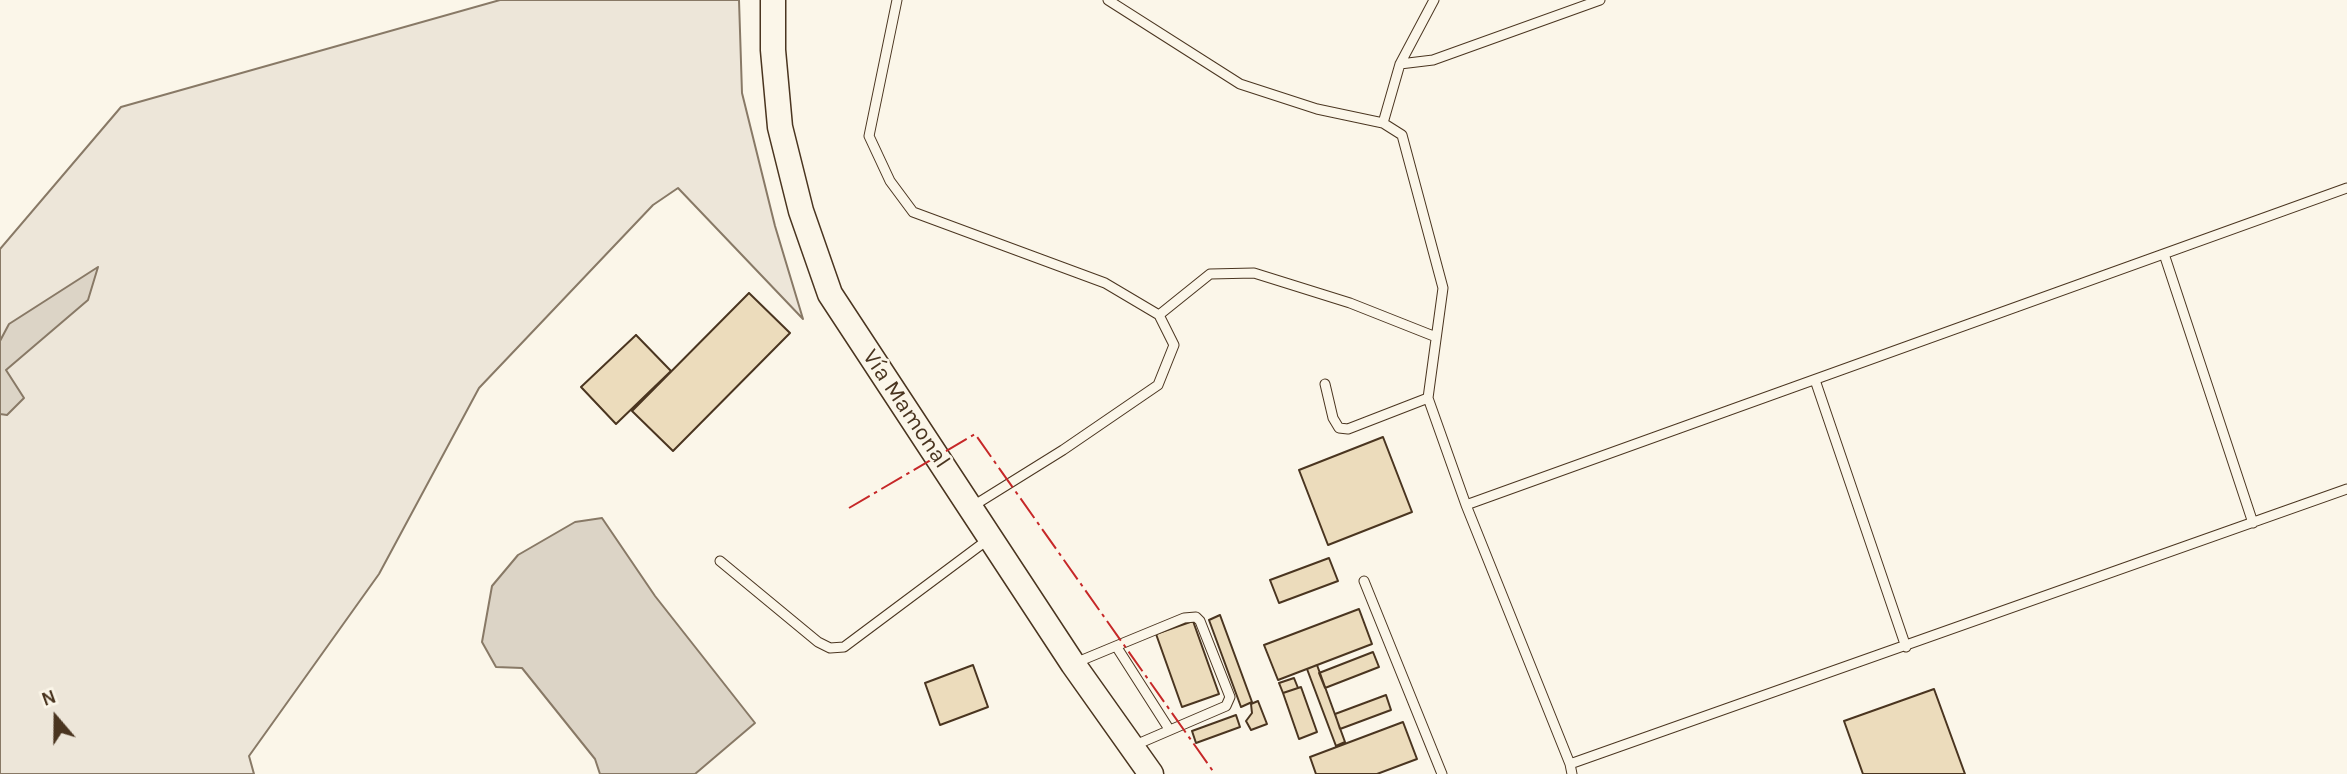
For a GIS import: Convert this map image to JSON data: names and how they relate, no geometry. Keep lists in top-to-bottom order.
{
  "streets": {
    "street": ["Vía Mamonal"]
  },
  "north": "top"
}
